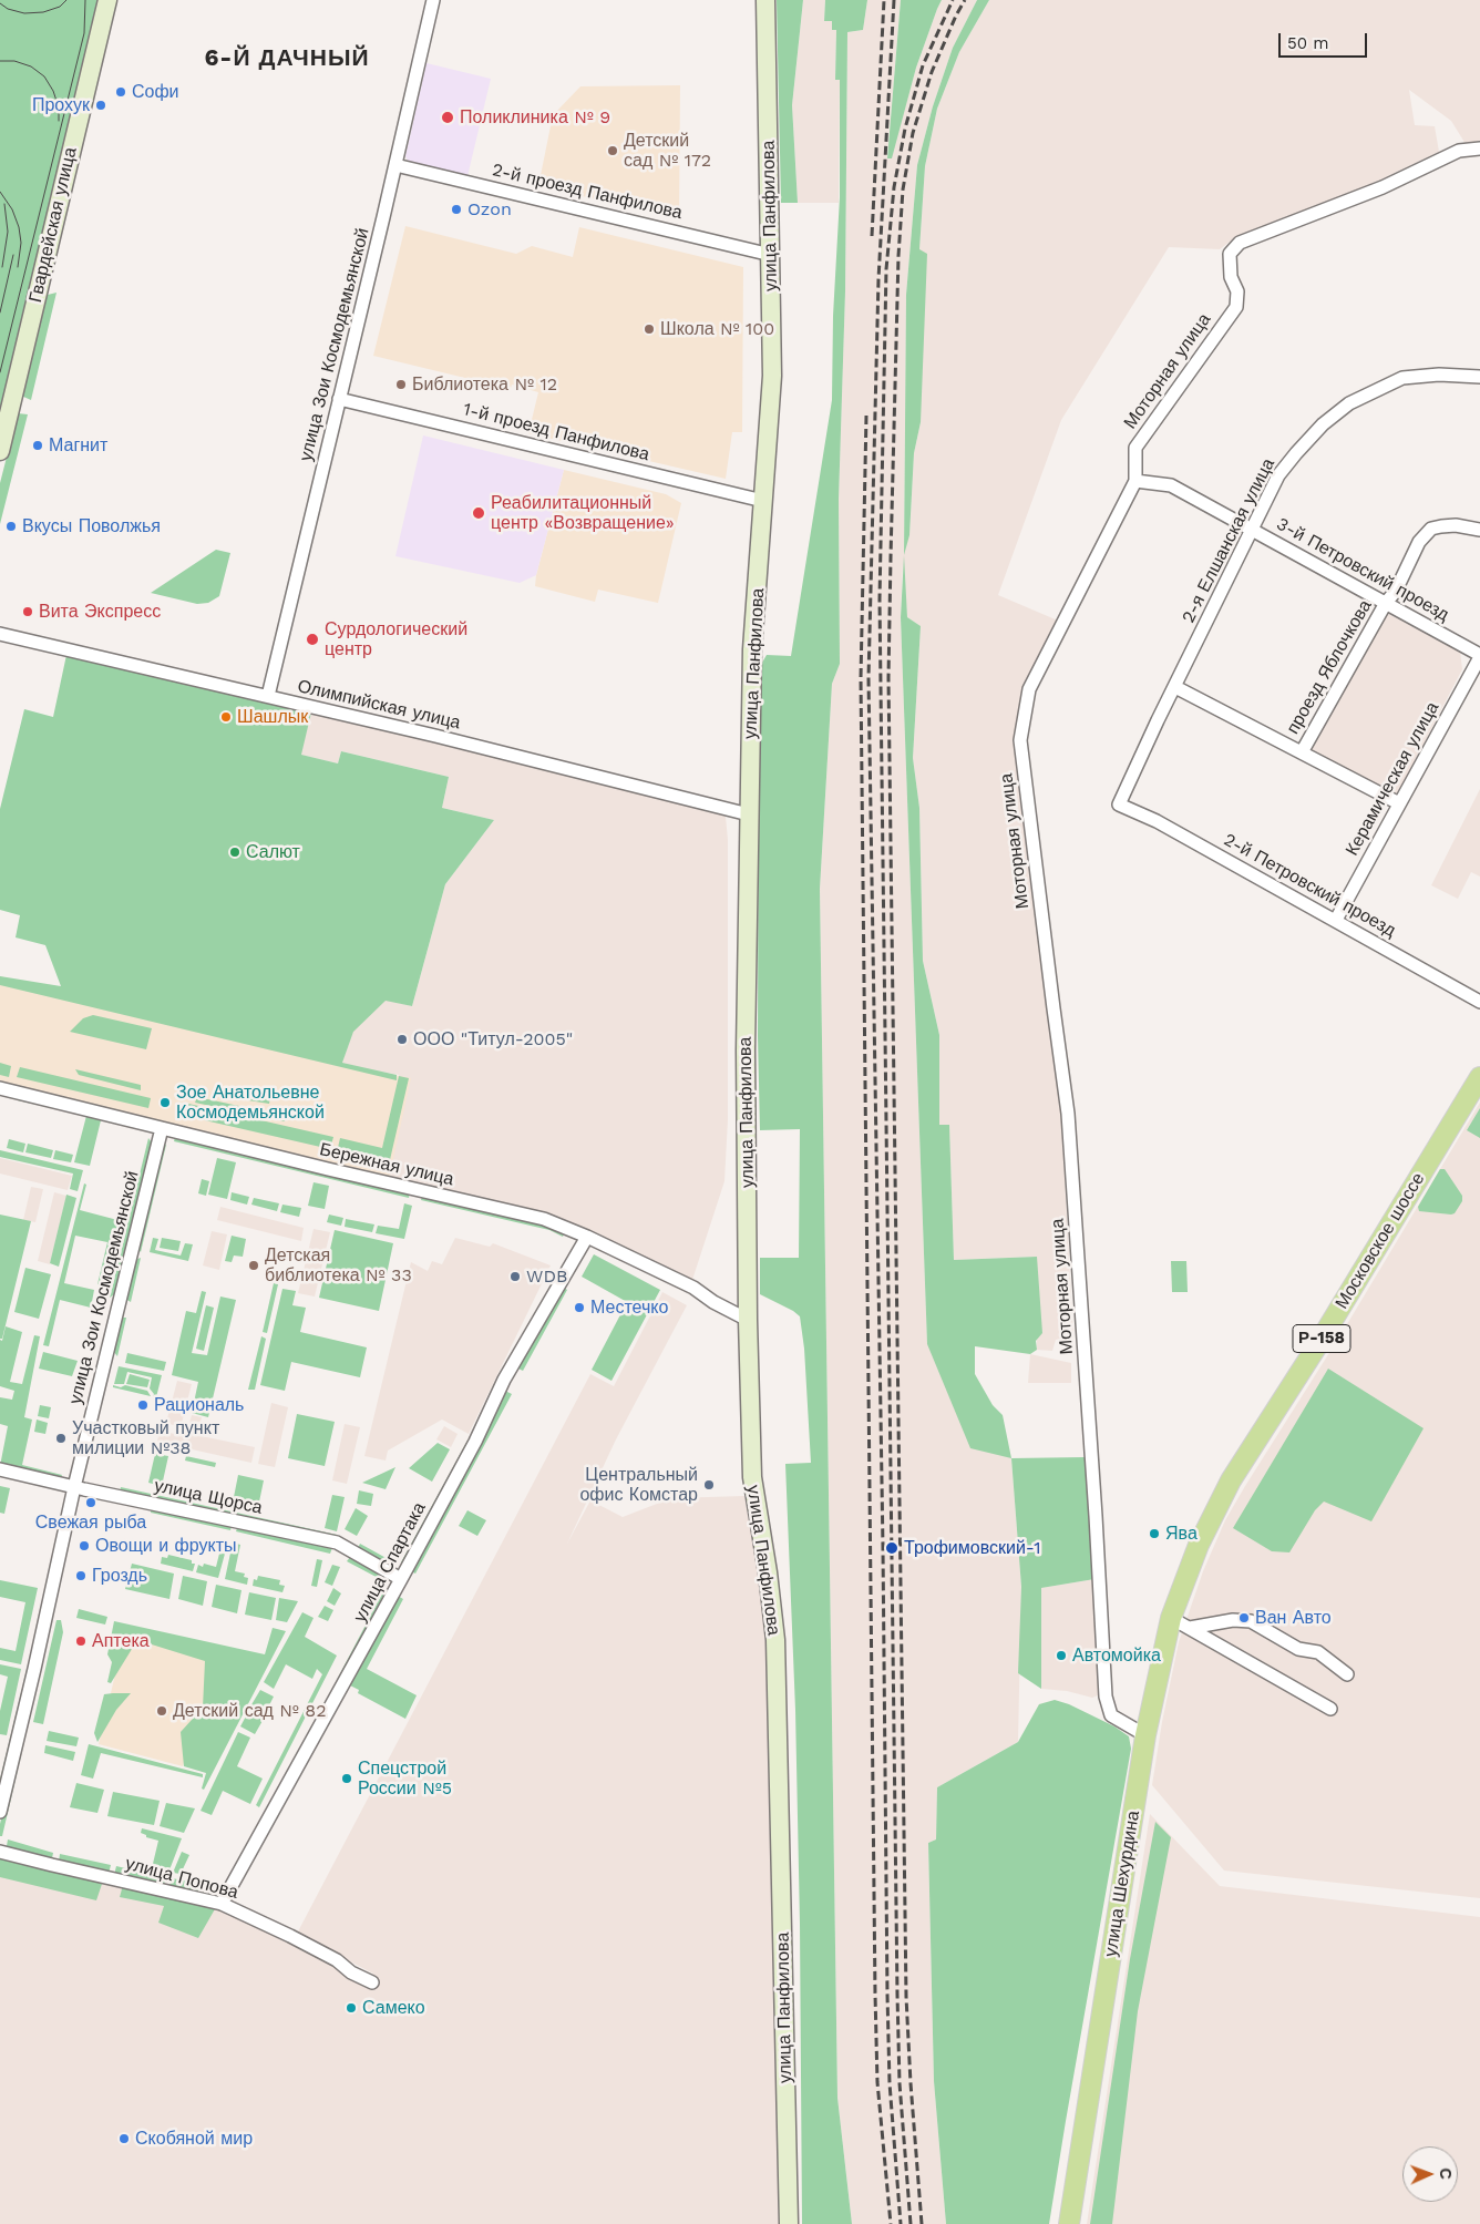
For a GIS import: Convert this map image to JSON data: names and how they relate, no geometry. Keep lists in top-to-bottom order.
{
  "streets": {
    "main road": [
      "улица Панфилова",
      "Гвардейская улица",
      "Московское шоссе",
      "Р-158",
      "улица Шехурдина"
    ],
    "street": [
      "2-й проезд Панфилова",
      "улица Зои Космодемьянской",
      "Моторная улица",
      "1-й проезд Панфилова",
      "2-я Елшанская улица",
      "3-й Петровский проезд",
      "проезд Яблочкова",
      "Олимпийская улица",
      "Керамическая улица",
      "2-й Петровский проезд",
      "Бережная улица",
      "улица Щорса",
      "улица Спартака",
      "улица Попова"
    ]
  },
  "crossings": [
    ["2-й проезд Панфилова", "улица Панфилова"],
    ["2-й проезд Панфилова", "улица Зои Космодемьянской"],
    ["улица Панфилова", "1-й проезд Панфилова"],
    ["улица Панфилова", "Олимпийская улица"],
    ["улица Панфилова", "Бережная улица"],
    ["улица Зои Космодемьянской", "1-й проезд Панфилова"],
    ["улица Зои Космодемьянской", "Олимпийская улица"],
    ["улица Зои Космодемьянской", "Бережная улица"],
    ["улица Зои Космодемьянской", "улица Щорса"],
    ["Моторная улица", "3-й Петровский проезд"],
    ["Моторная улица", "улица Шехурдина"],
    ["2-я Елшанская улица", "3-й Петровский проезд"],
    ["2-я Елшанская улица", "2-й Петровский проезд"],
    ["3-й Петровский проезд", "проезд Яблочкова"],
    ["3-й Петровский проезд", "Керамическая улица"],
    ["Керамическая улица", "2-й Петровский проезд"],
    ["Бережная улица", "улица Спартака"],
    ["Московское шоссе", "улица Шехурдина"],
    ["улица Щорса", "улица Спартака"],
    ["улица Спартака", "улица Попова"]
  ],
  "districts": ["6-Й ДАЧНЫЙ"],
  "places": [
    "Софи",
    "Прохук",
    "Поликлиника № 9",
    "Детский сад № 172",
    "Ozon",
    "Школа № 100",
    "Библиотека № 12",
    "Магнит",
    "Реабилитационный центр «Возвращение»",
    "Вкусы Поволжья",
    "Вита Экспресс",
    "Сурдологический центр",
    "Шашлык",
    "Салют",
    "ООО \"Титул-2005\"",
    "Зое Анатольевне Космодемьянской",
    "Детская библиотека № 33",
    "WDB",
    "Местечко",
    "Рациональ",
    "Участковый пункт милиции №38",
    "Центральный офис Комстар",
    "Свежая рыба",
    "Ява",
    "Овощи и фрукты",
    "Трофимовский-1",
    "Гроздь",
    "Ван Авто",
    "Аптека",
    "Автомойка",
    "Детский сад № 82",
    "Спецстрой России №5",
    "Самеко",
    "Скобяной мир"
  ],
  "scale_bar": "50 m",
  "north": "right"
}
